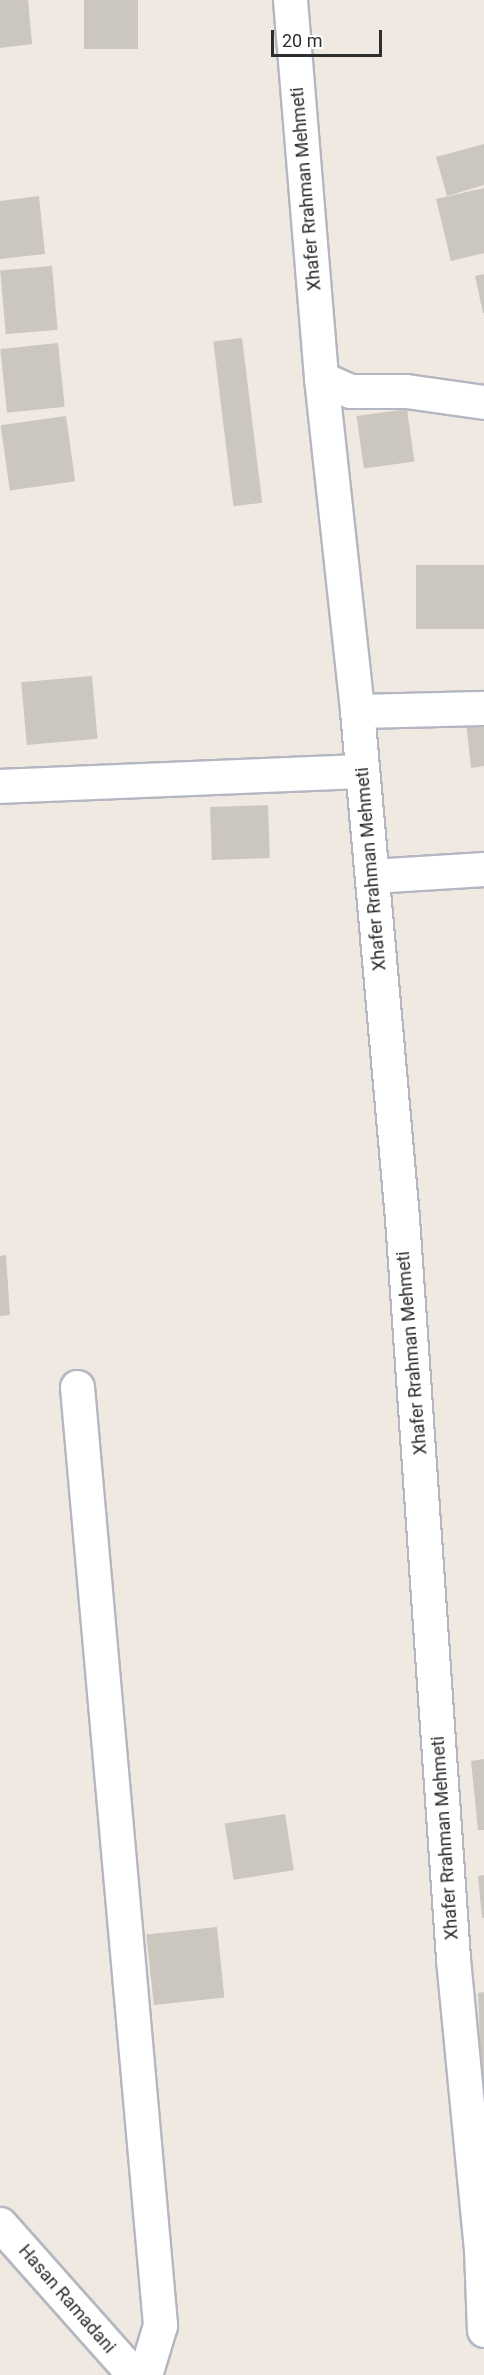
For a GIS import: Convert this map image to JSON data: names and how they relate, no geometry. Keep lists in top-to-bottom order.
{
  "streets": {
    "street": ["Xhafer Rrahman Mehmeti", "Hasan Ramadani"]
  },
  "scale_bar": "20 m"
}
